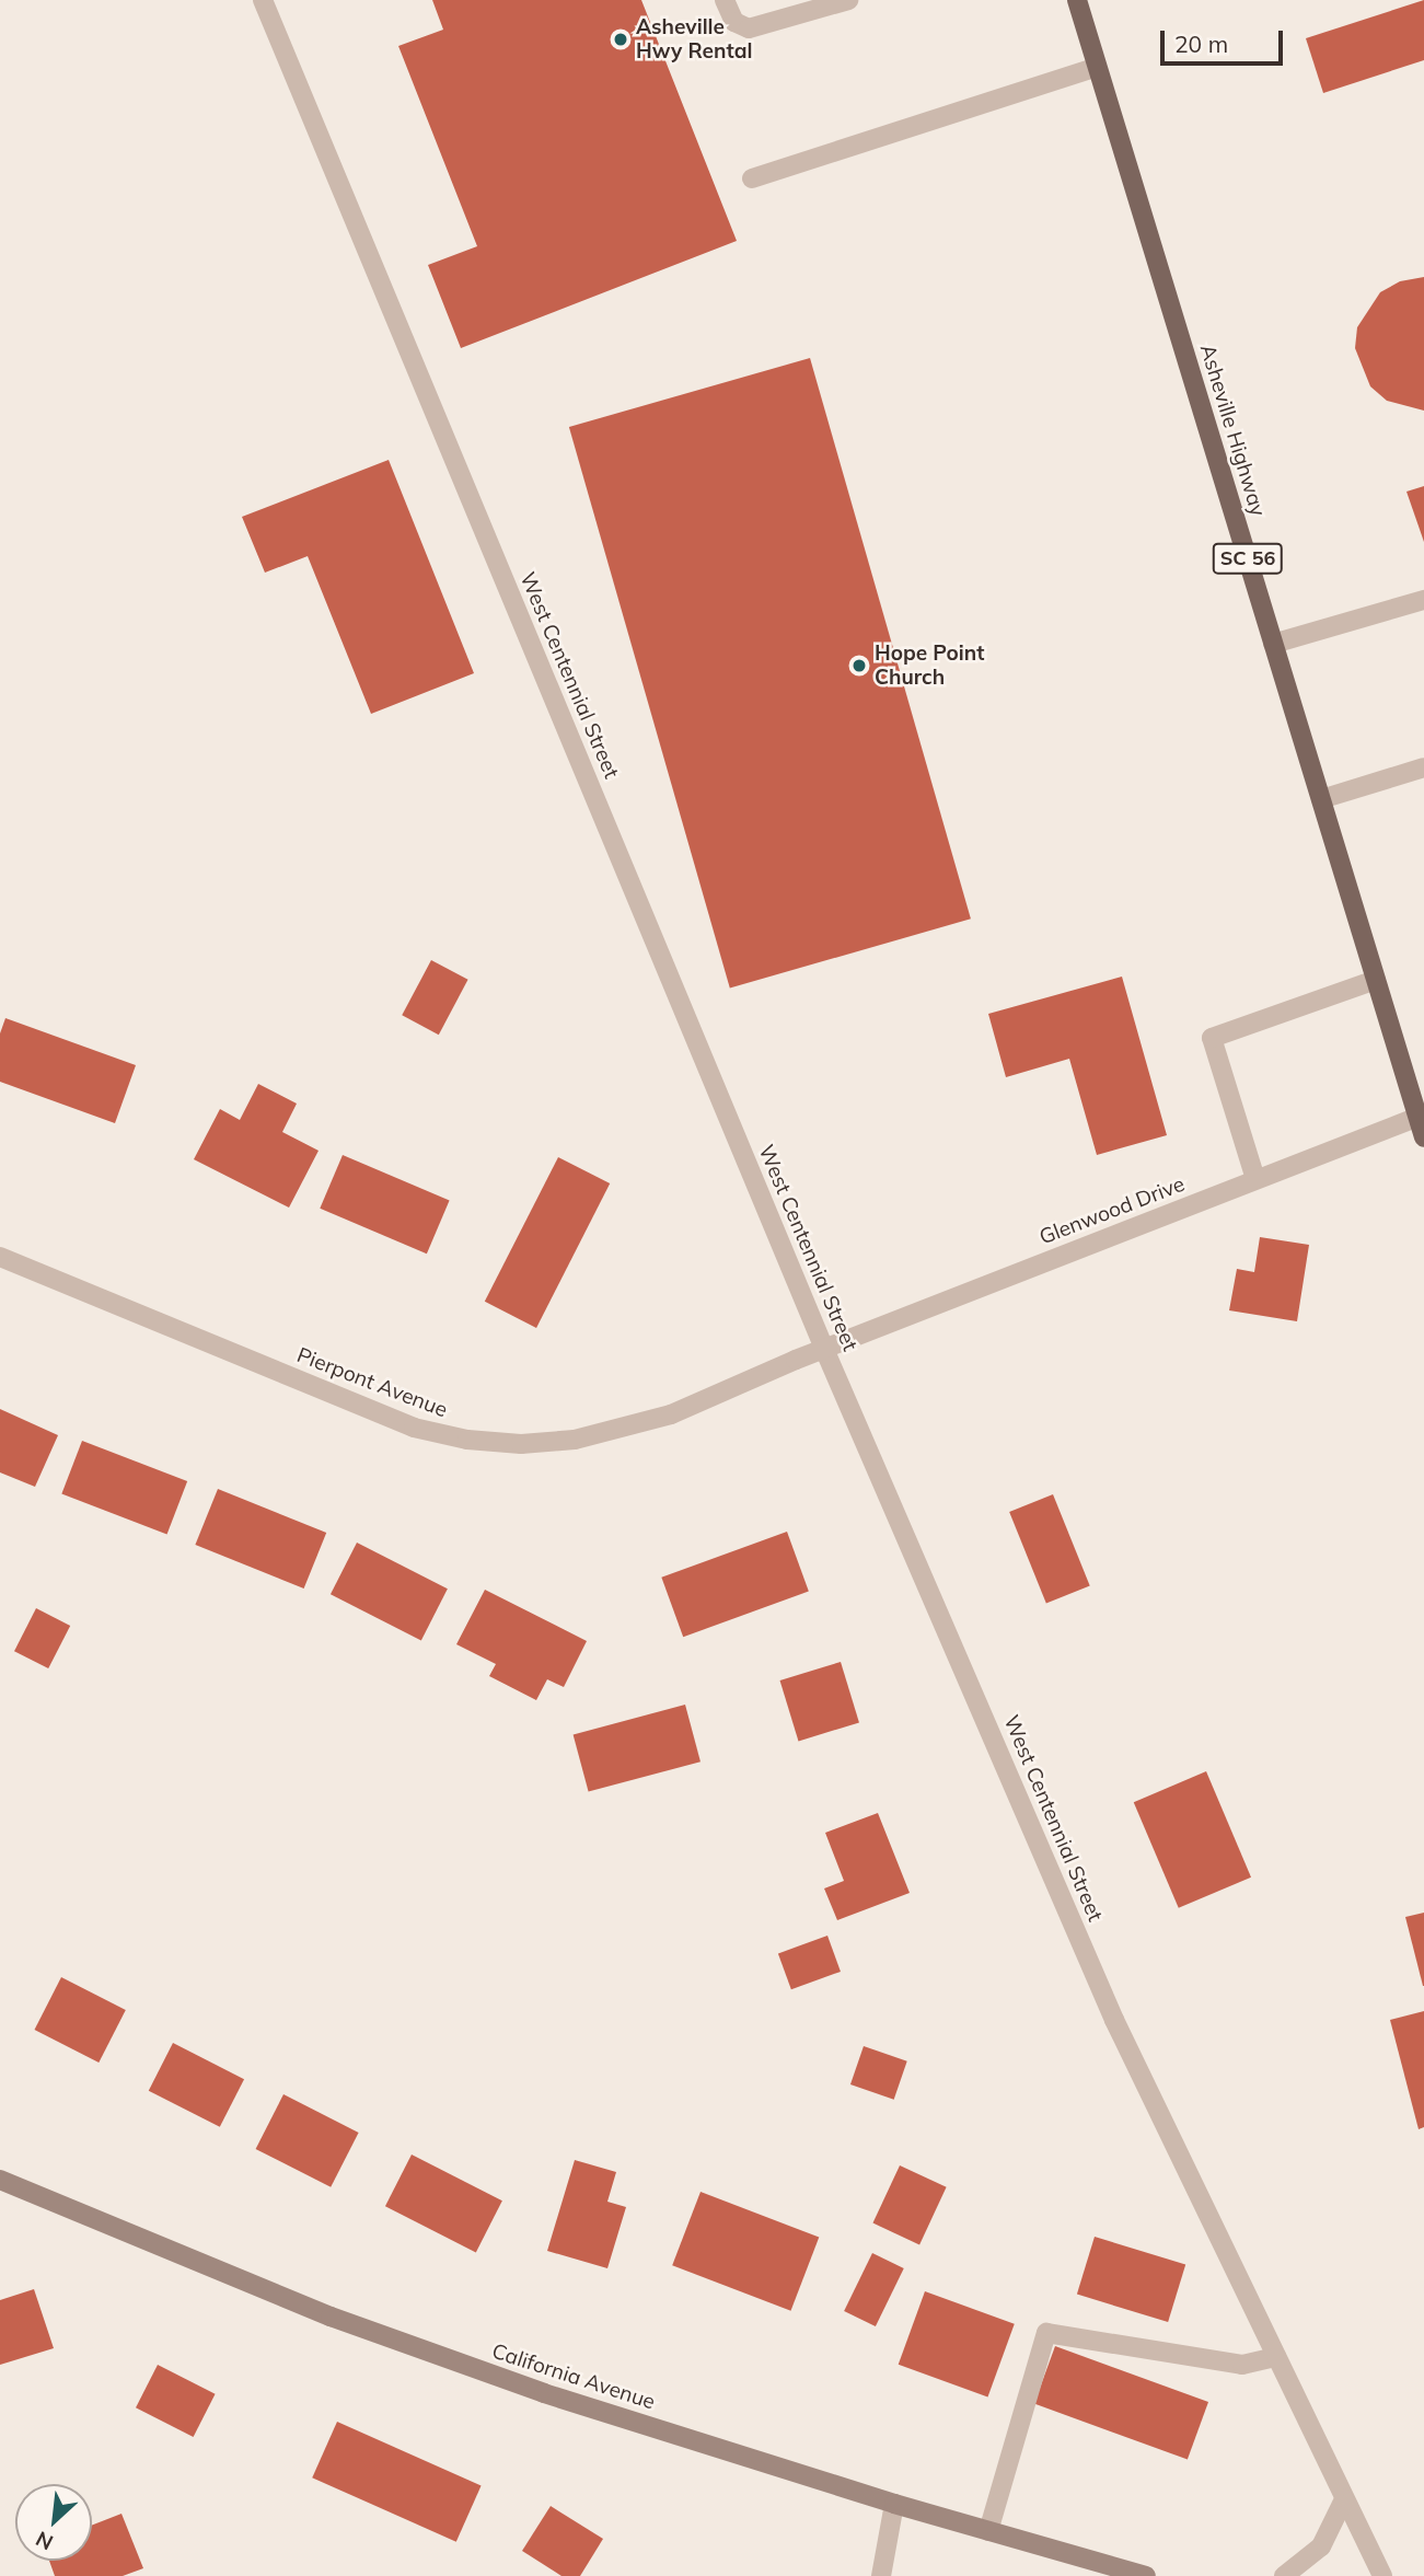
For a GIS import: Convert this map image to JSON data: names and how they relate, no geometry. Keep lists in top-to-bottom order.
{
  "streets": {
    "main road": ["Asheville Highway", "SC 56", "California Avenue"],
    "street": ["West Centennial Street", "Glenwood Drive", "Pierpont Avenue"]
  },
  "crossings": [
    ["Asheville Highway", "Glenwood Drive"],
    ["West Centennial Street", "Glenwood Drive"],
    ["West Centennial Street", "Pierpont Avenue"],
    ["Glenwood Drive", "Pierpont Avenue"]
  ],
  "places": ["Asheville Hwy Rental", "Hope Point Church"],
  "scale_bar": "20 m",
  "north": "bottom left"
}
